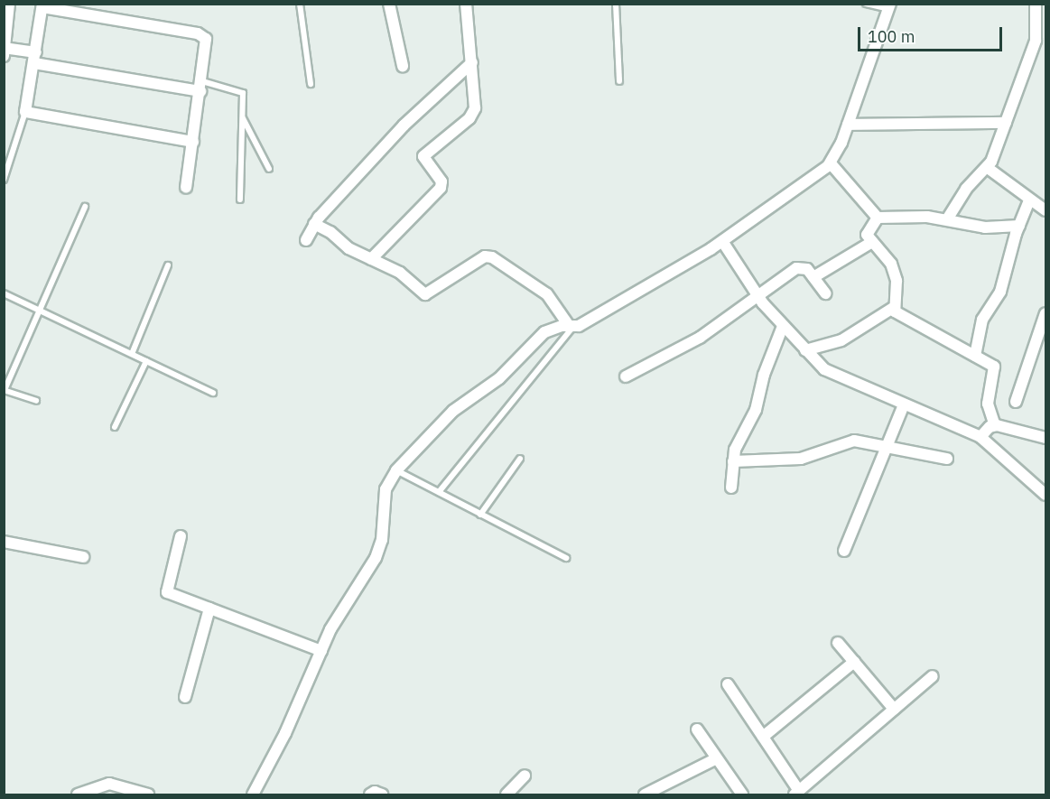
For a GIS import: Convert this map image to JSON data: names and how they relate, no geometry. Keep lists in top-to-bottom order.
{
  "scale_bar": "100 m"
}
